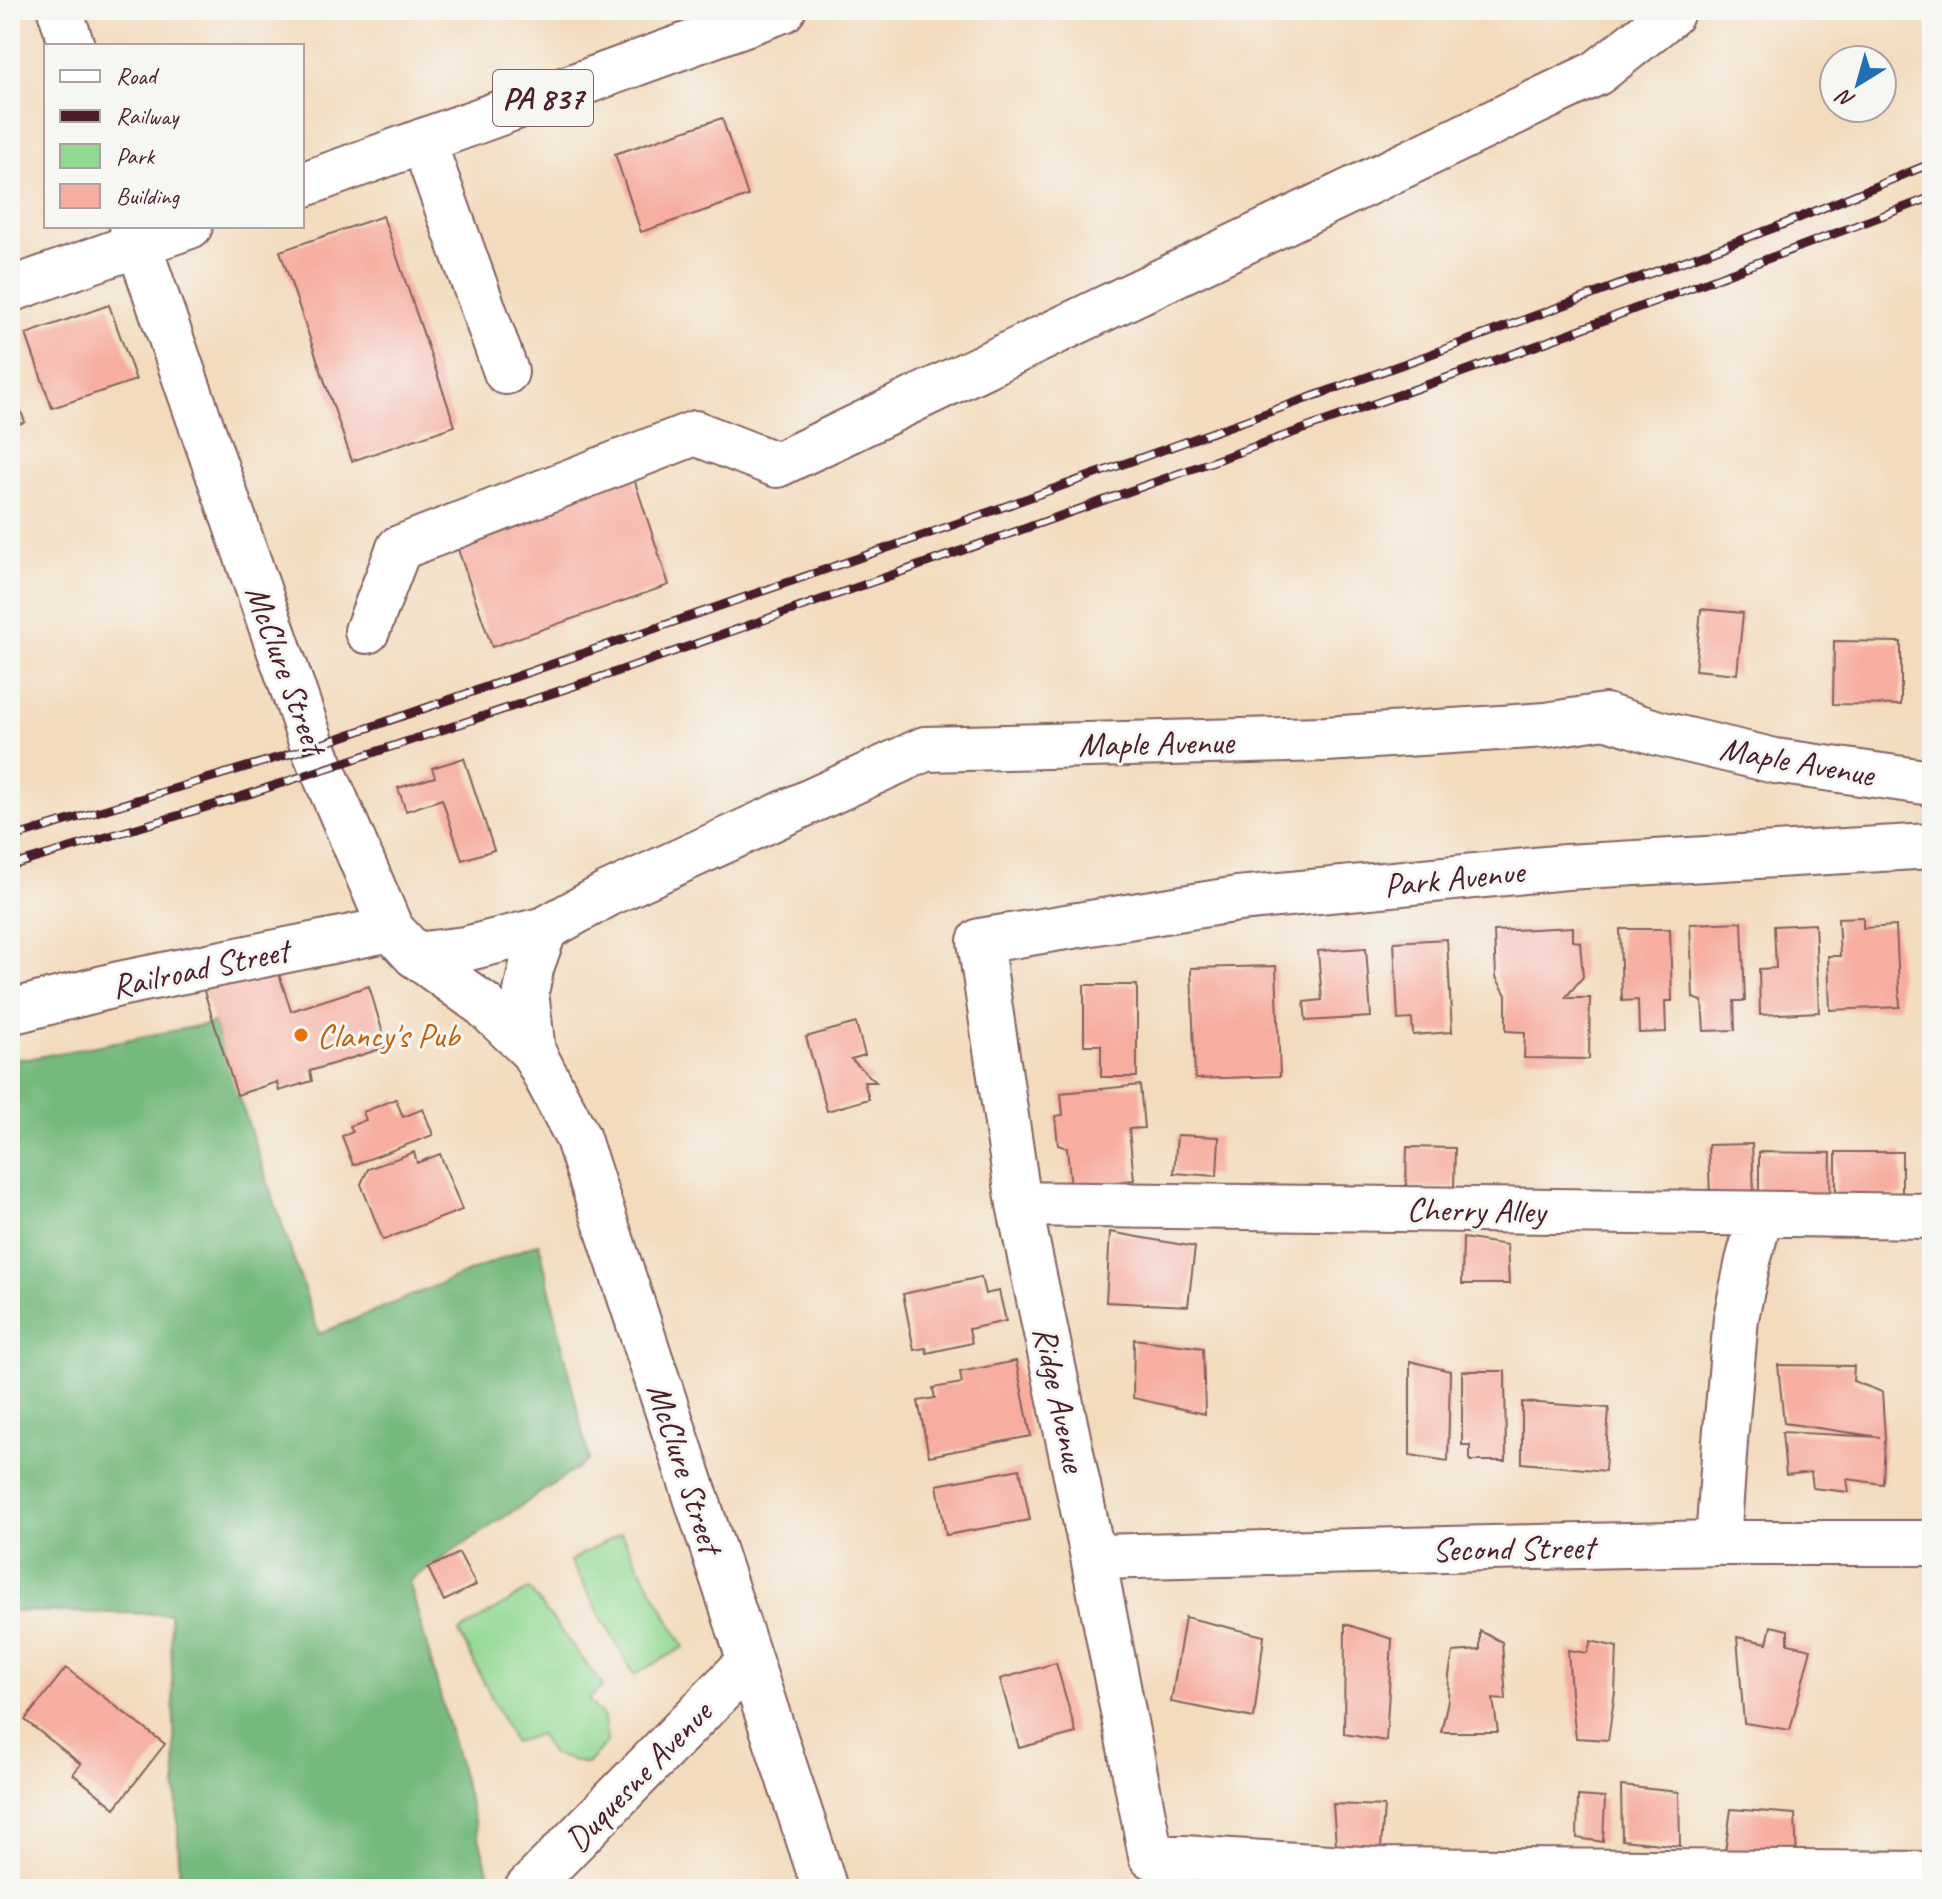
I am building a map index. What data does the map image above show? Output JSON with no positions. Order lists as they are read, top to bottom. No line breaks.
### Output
{"streets":{"street":["PA 837","McClure Street","Maple Avenue","Park Avenue","Railroad Street","Cherry Alley","Ridge Avenue","Second Street","Duquesne Avenue"]},"crossings":[["McClure Street","Maple Avenue"],["McClure Street","Railroad Street"],["McClure Street","Duquesne Avenue"],["Maple Avenue","Railroad Street"],["Park Avenue","Ridge Avenue"],["Cherry Alley","Ridge Avenue"],["Ridge Avenue","Second Street"]],"places":["Clancy's Pub"],"legend":["Road","Railway","Park","Building"],"north":"bottom left"}
